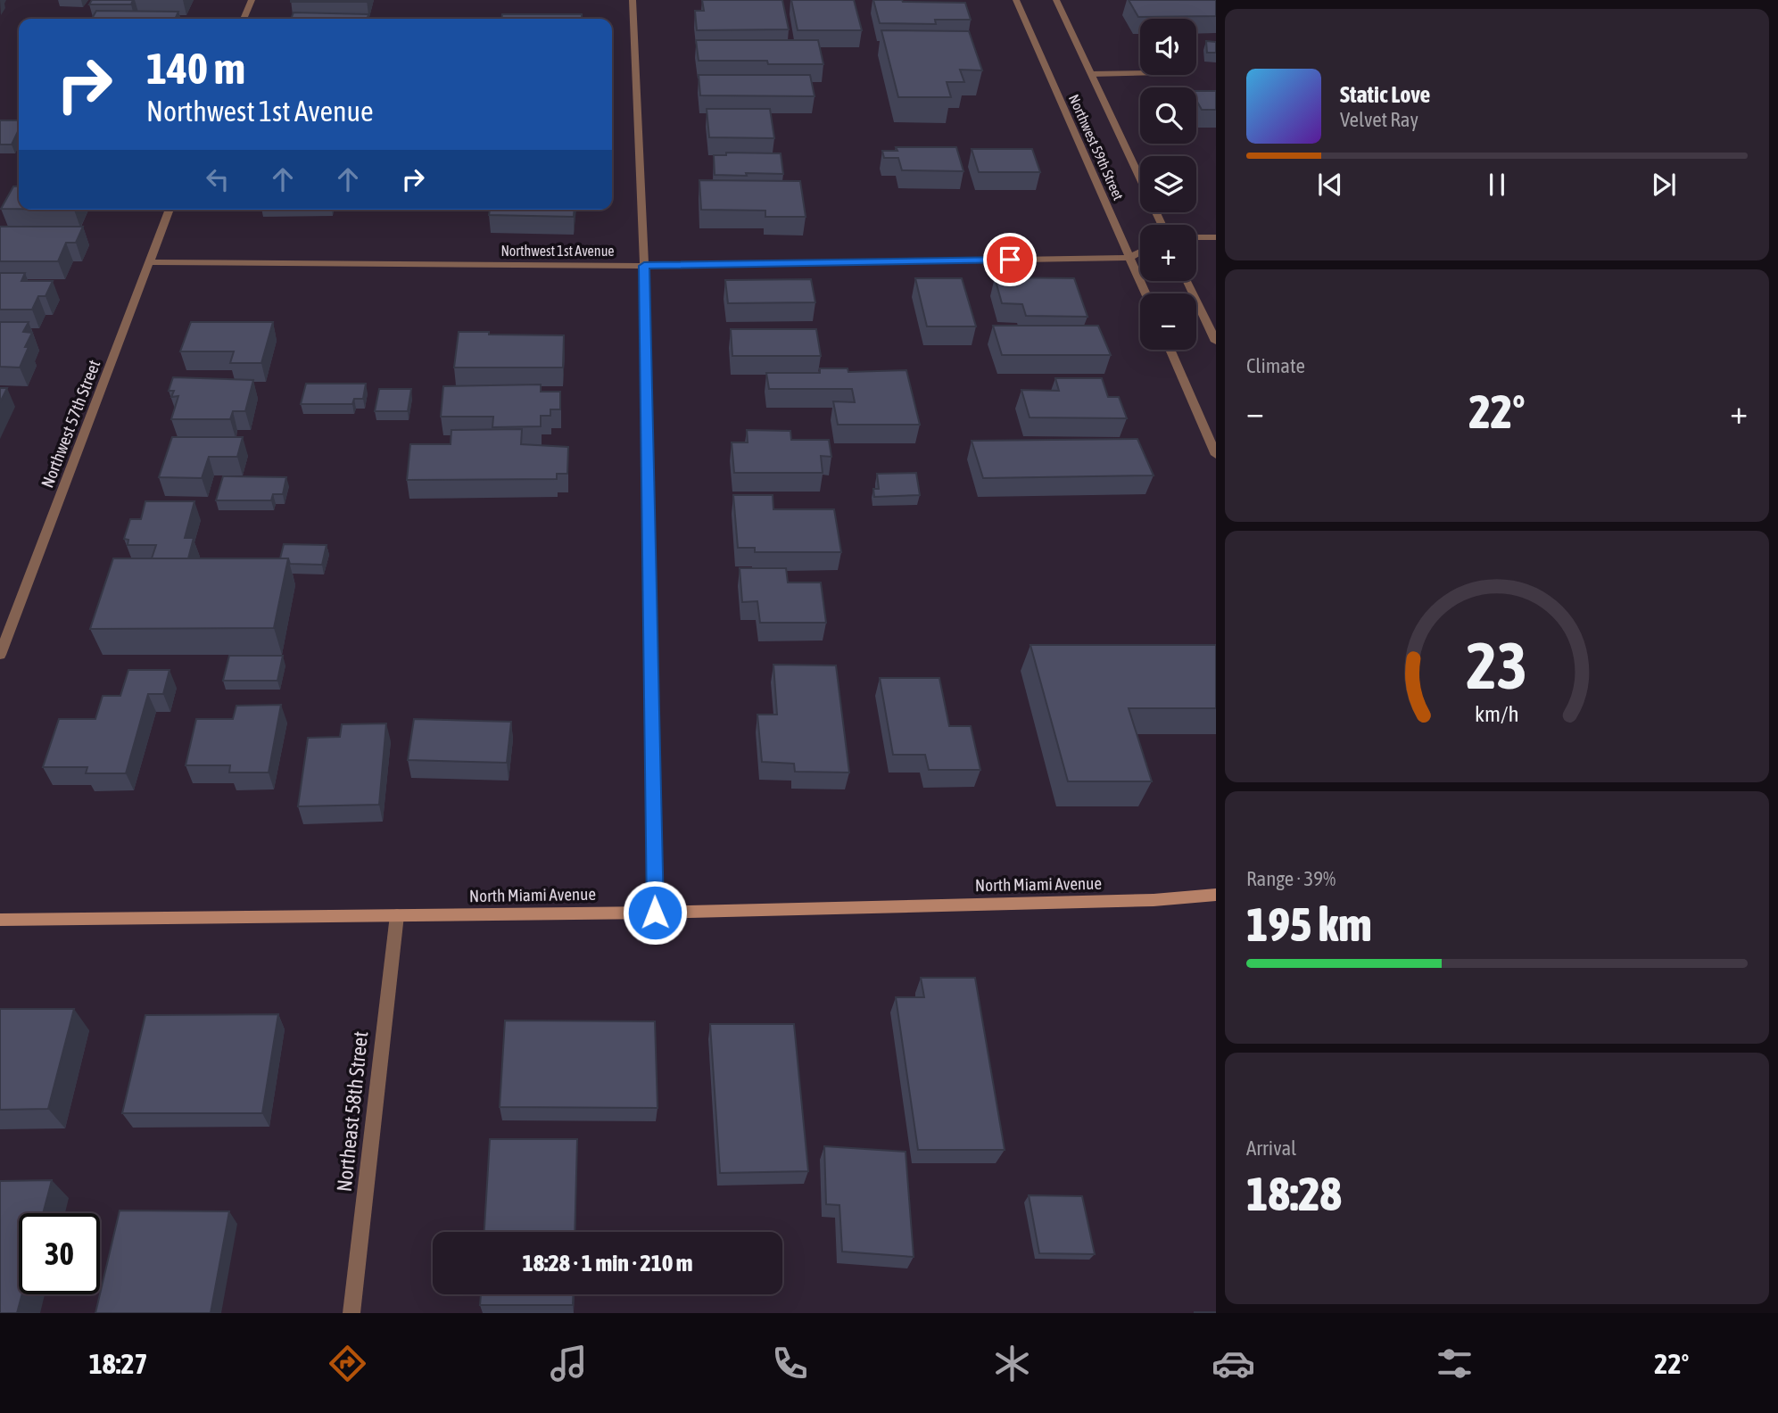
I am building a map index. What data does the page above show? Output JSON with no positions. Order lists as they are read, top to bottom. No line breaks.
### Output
{"streets":{"main road":["North Miami Avenue"],"street":["Northwest 59th Street","Northwest 1st Avenue","Northwest 57th Street","Northeast 58th Street"]},"crossings":[["Northwest 59th Street","Northwest 1st Avenue"],["Northwest 1st Avenue","Northwest 57th Street"],["North Miami Avenue","Northeast 58th Street"]],"page":{"map_buttons":["+","−"],"turn":["140 m","Northwest 1st Avenue"],"song":["Static Love","Velvet Ray"],"tile":["Climate",["Range · 39%","195 km"],["Arrival","18:28"]],"heat":["−","22°","+"],"limit":"30","trip":"18:28 · 1 min · 210 m","tabs":["18:27","22°"],"gauge":["23","km/h"]}}
